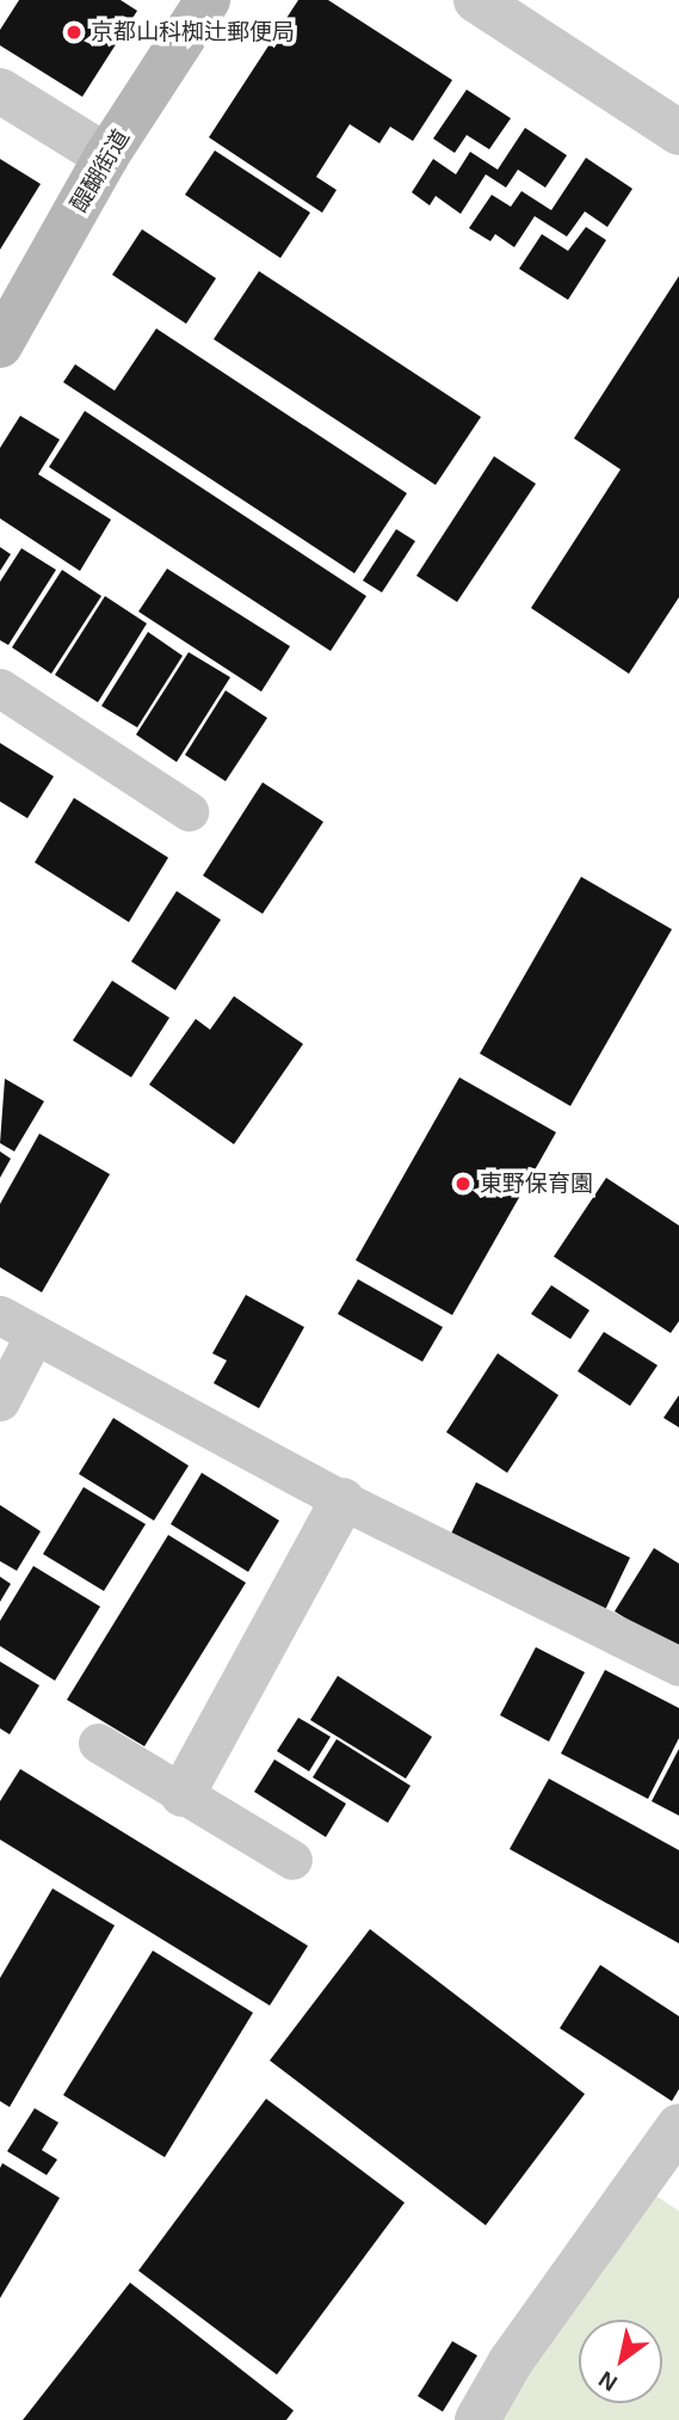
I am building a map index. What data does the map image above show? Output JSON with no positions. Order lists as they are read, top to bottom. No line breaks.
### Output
{"streets":{"main road":["醍醐街道"]},"places":["京都山科椥辻郵便局","東野保育園"],"north":"bottom left"}
